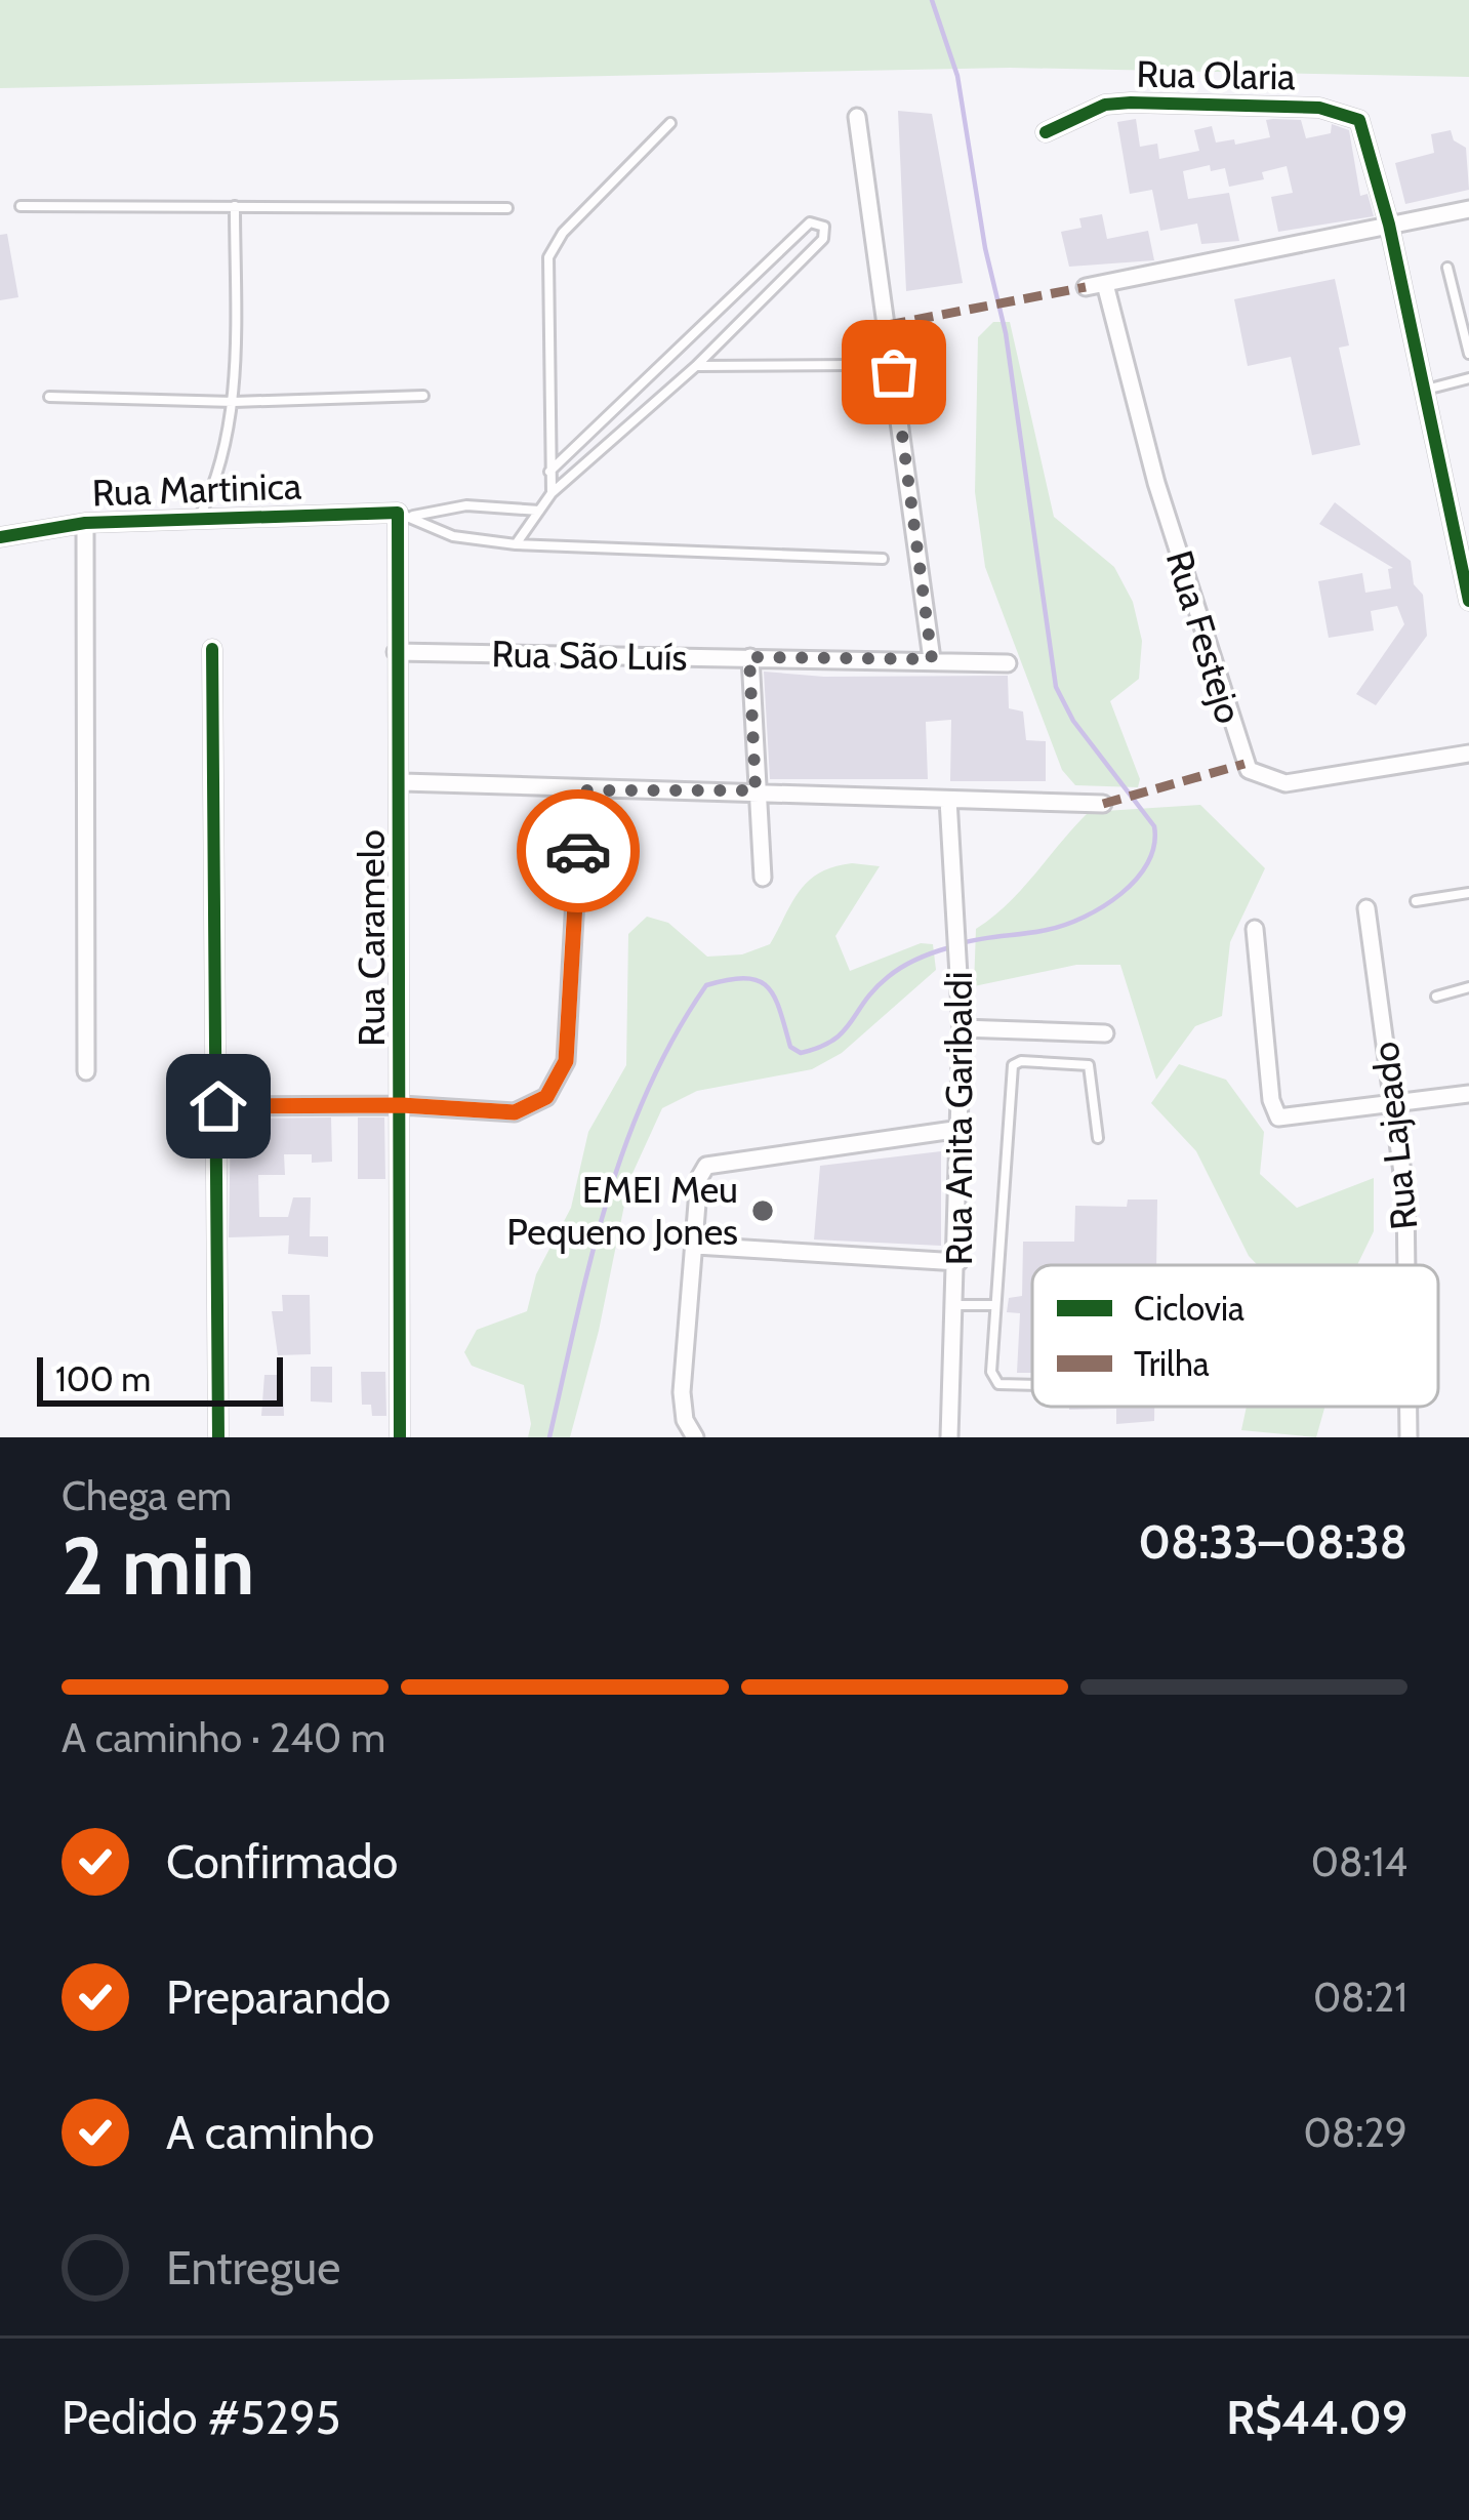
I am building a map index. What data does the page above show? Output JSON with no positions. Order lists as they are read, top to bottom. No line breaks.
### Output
{"streets":{"street":["Rua Olaria","Rua Martinica","Rua Festejo","Rua São Luís","Rua Caramelo","Rua Anita Garibaldi","Rua Lajeado"]},"crossings":[["Rua Martinica","Rua Caramelo"],["Rua São Luís","Rua Caramelo"]],"places":["EMEI Meu Pequeno Jones"],"legend":["Ciclovia","Trilha"],"scale_bar":"100 m","page":{"scale":"100 m","heading":["2 min","Chega em","08:33–08:38"],"panel":["Pedido #5295","R$44.09"],"bar":"A caminho · 240 m","list":[["Confirmado","08:14"],["Preparando","08:21"],["A caminho","08:29"],"Entregue"]}}
